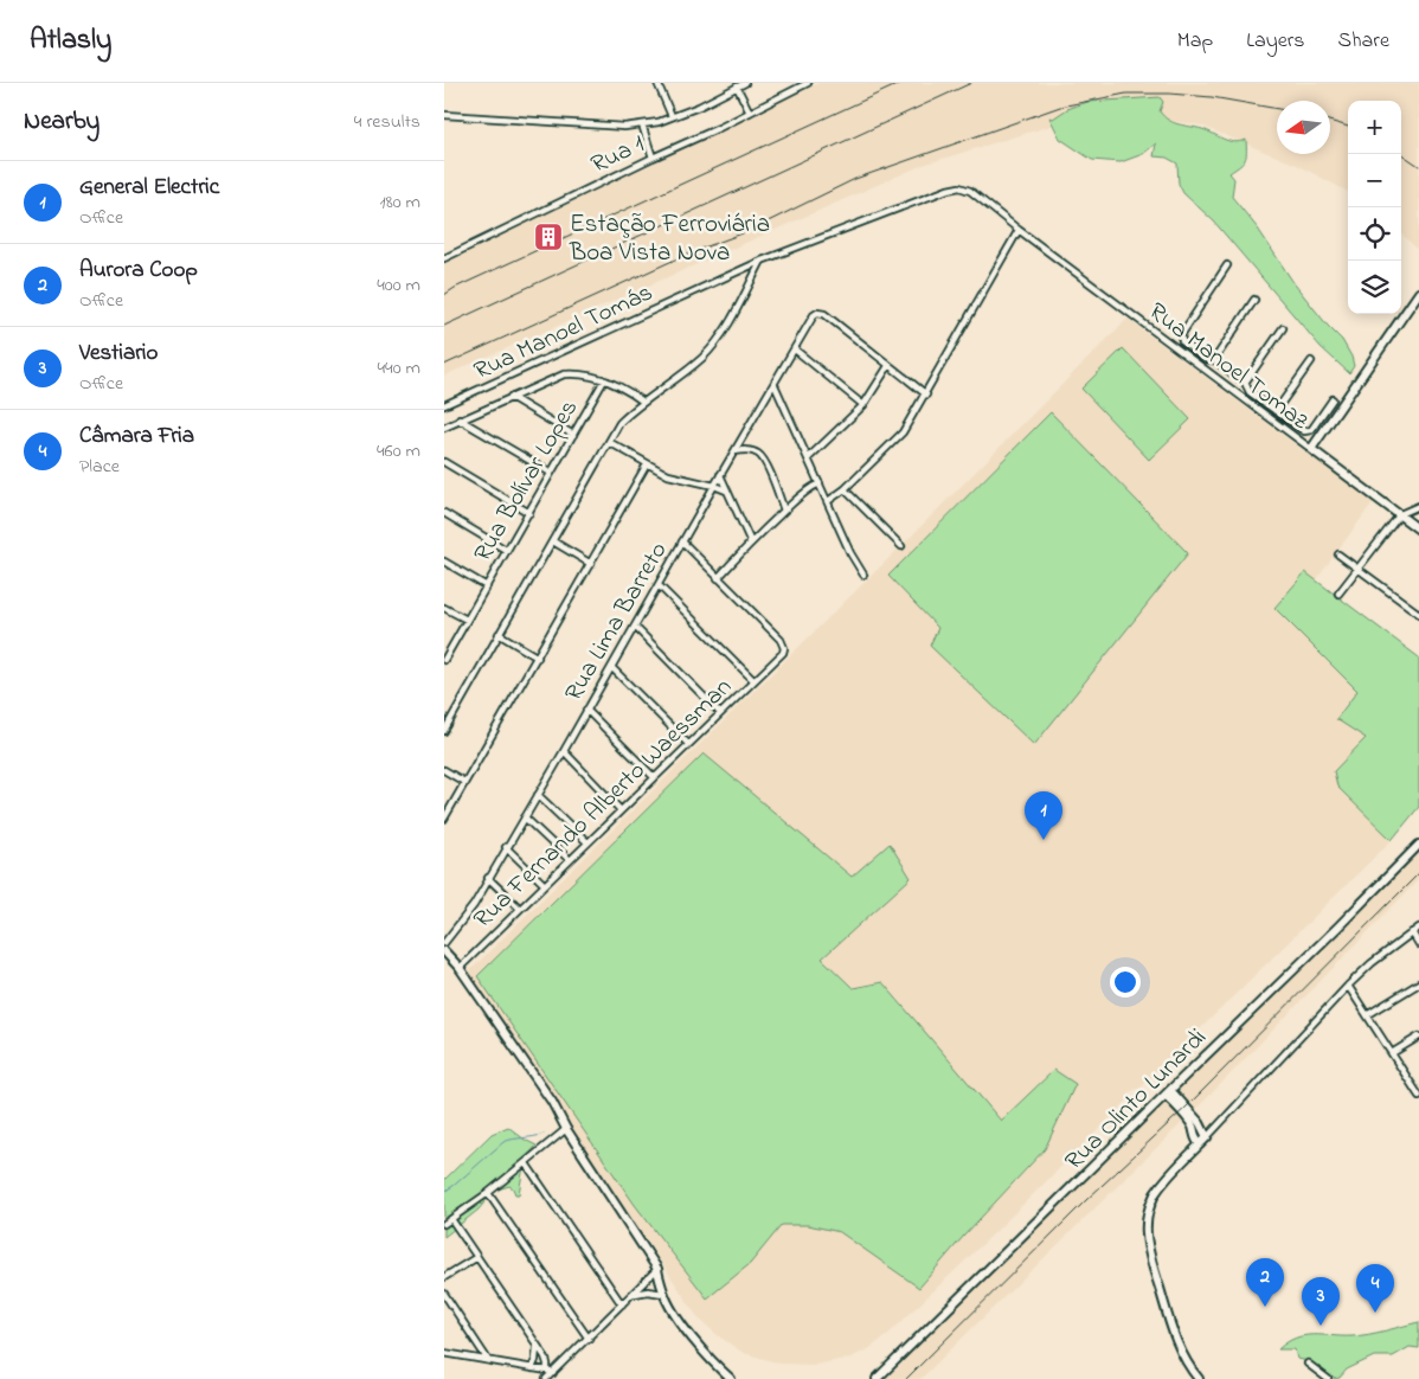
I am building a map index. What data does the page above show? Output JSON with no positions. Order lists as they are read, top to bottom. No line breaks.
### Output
{"streets":{"street":["Rua 1","Rua Manoel Tomás","Rua Manoel Tomaz","Rua Bolívar Lopes","Rua Lima Barreto","Rua Fernando Alberto Waessman","Rua Olinto Lunardi"]},"crossings":[["Rua Manoel Tomás","Rua Manoel Tomaz"]],"places":{"building":["Estação Ferroviária Boa Vista Nova"]},"north":"left","page":{"header":"Atlasly","nav":["Map","Layers","Share"],"heading":["Nearby","4 results"],"map_buttons":["+","−"],"list":[{"mark":"1","name":"General Electric","note":"Office","value":"180 m"},{"mark":"2","name":"Aurora Coop","note":"Office","value":"400 m"},{"mark":"3","name":"Vestiario","note":"Office","value":"440 m"},{"mark":"4","name":"Câmara Fria","note":"Place","value":"460 m"}],"pins":["1","2","4","3"]}}
